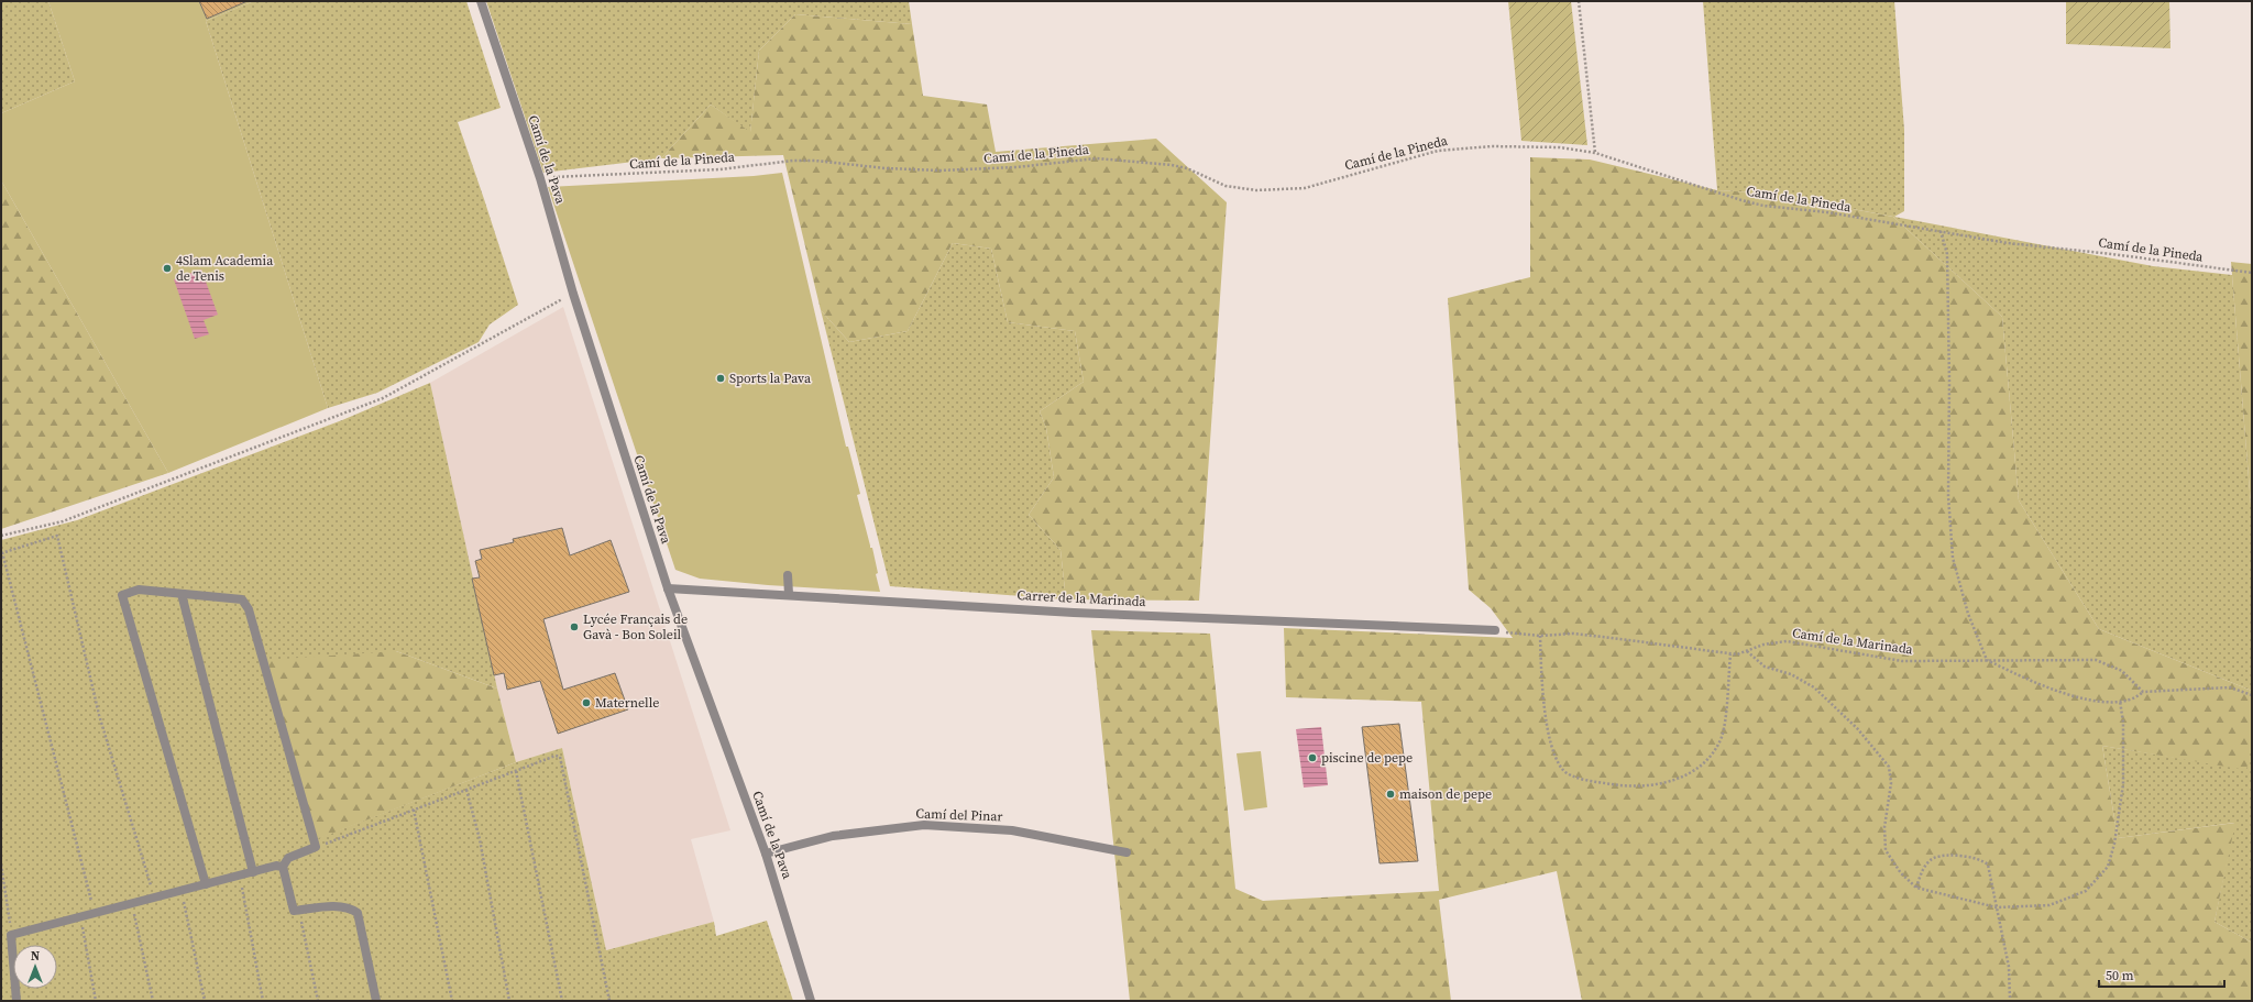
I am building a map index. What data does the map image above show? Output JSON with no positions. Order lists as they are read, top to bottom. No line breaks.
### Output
{"streets":{"street":["Camí de la Pava","Carrer de la Marinada","Camí del Pinar"],"path":["Camí de la Pineda","Camí de la Marinada"]},"crossings":[["Camí de la Pineda","Camí de la Pava"],["Camí de la Pava","Carrer de la Marinada"],["Camí de la Pava","Camí del Pinar"],["Carrer de la Marinada","Camí de la Marinada"]],"places":["4Slam Academia de Tenis","Sports la Pava","Lycée Français de Gavà - Bon Soleil","Maternelle","piscine de pepe","maison de pepe"],"scale_bar":"50 m","north":"top"}
